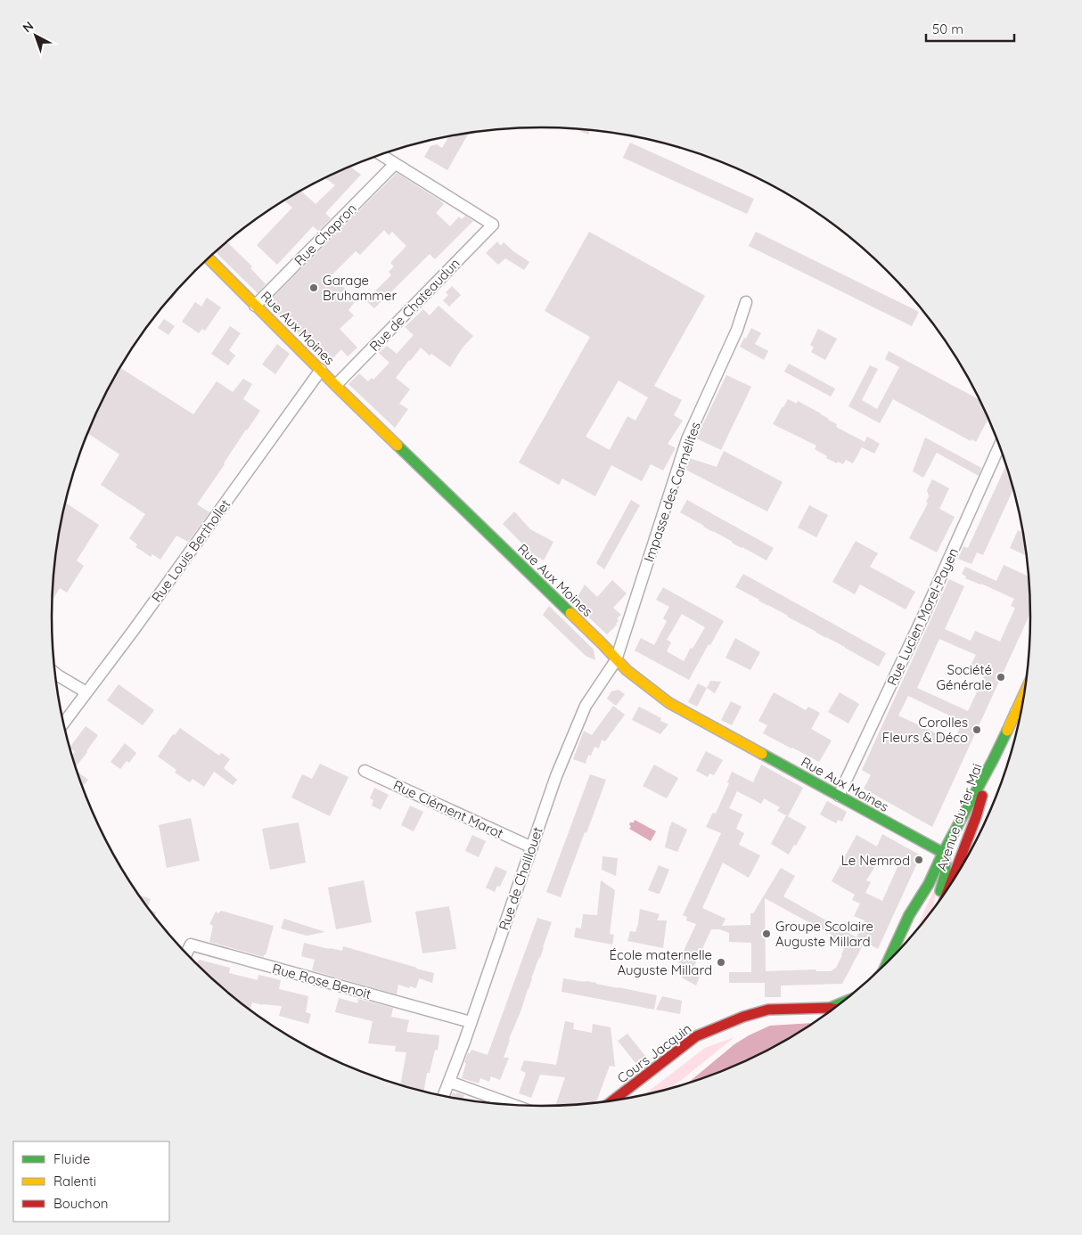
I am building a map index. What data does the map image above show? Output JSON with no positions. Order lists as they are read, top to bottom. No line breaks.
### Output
{"streets":{"street":["Rue Chapron","Rue de Chateaudun","Rue Aux Moines","Impasse des Carmélites","Rue Louis Berthollet","Rue Lucien Morel-Payen","Rue Clément Marot","Avenue du 1er Mai","Rue de Chaillouet","Rue Rose Benoit","Cours Jacquin"]},"crossings":[["Rue Chapron","Rue de Chateaudun"],["Rue Chapron","Rue Aux Moines"],["Rue de Chateaudun","Rue Aux Moines"],["Rue Aux Moines","Impasse des Carmélites"],["Rue Aux Moines","Rue Louis Berthollet"],["Rue Aux Moines","Rue Lucien Morel-Payen"],["Rue Aux Moines","Avenue du 1er Mai"],["Rue Aux Moines","Rue de Chaillouet"],["Impasse des Carmélites","Rue de Chaillouet"],["Rue Clément Marot","Rue de Chaillouet"],["Rue de Chaillouet","Rue Rose Benoit"]],"places":["Garage Bruhammer","Société Générale","Corolles Fleurs & Déco","Le Nemrod","Groupe Scolaire Auguste Millard","École maternelle Auguste Millard"],"legend":["Fluide","Ralenti","Bouchon"],"scale_bar":"50 m","north":"top left"}
